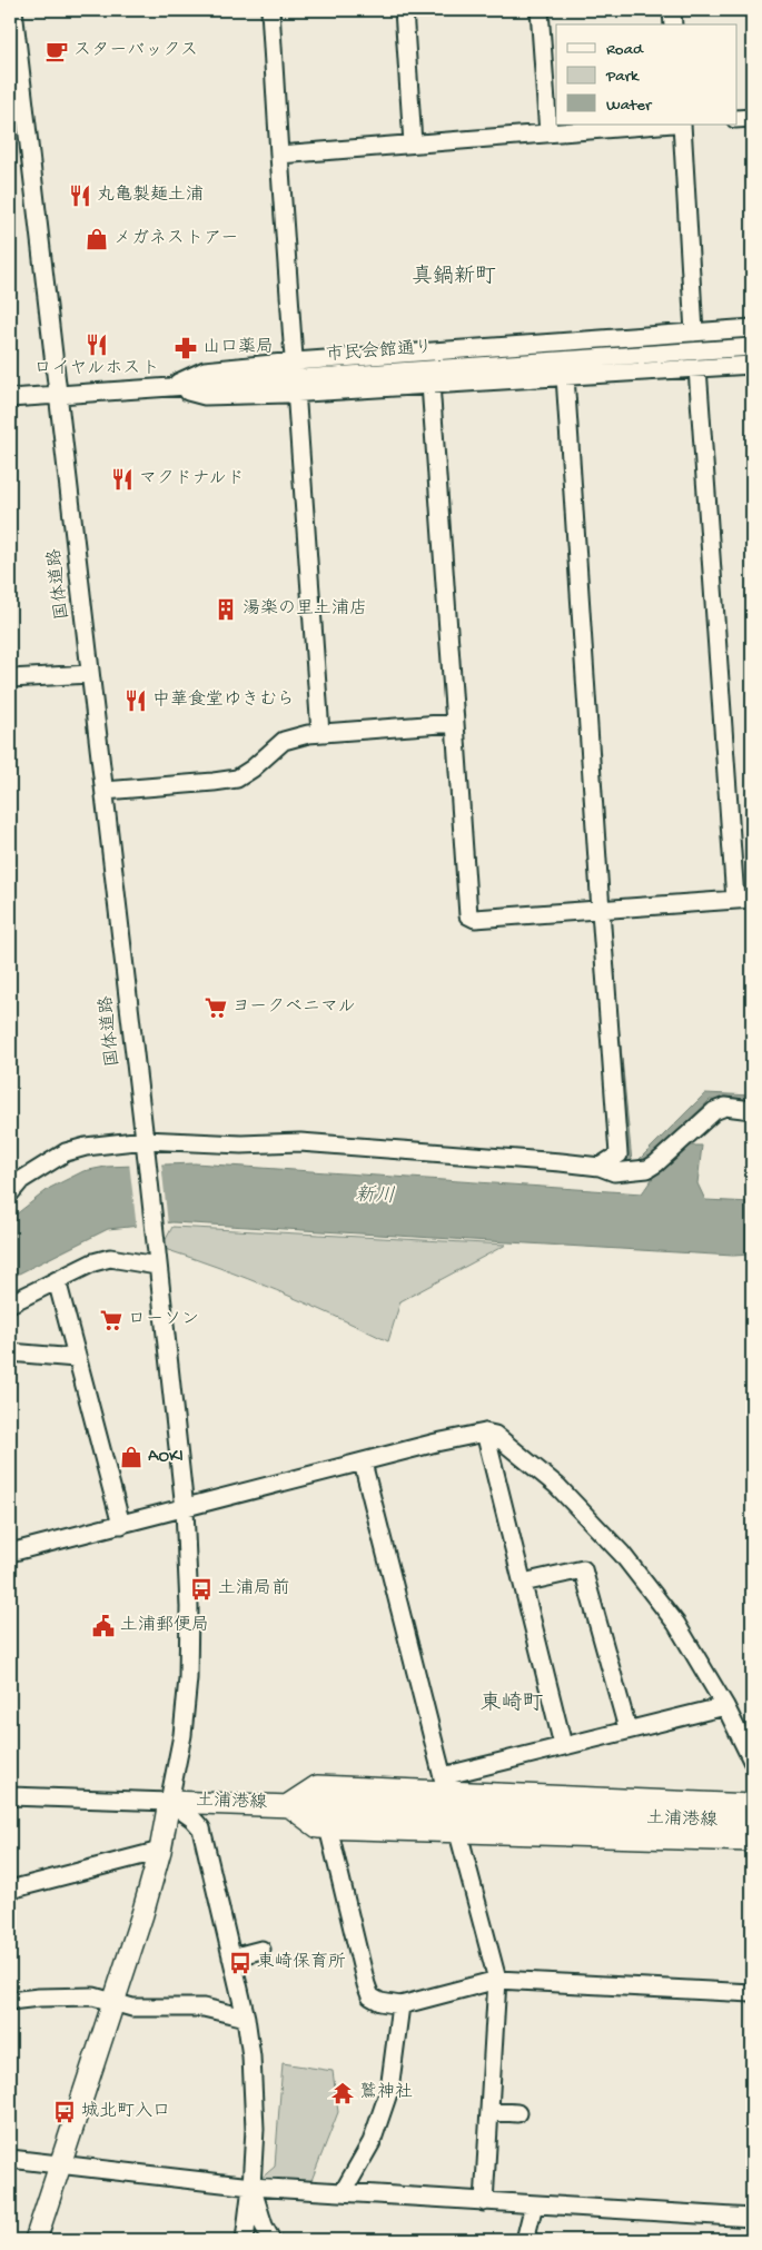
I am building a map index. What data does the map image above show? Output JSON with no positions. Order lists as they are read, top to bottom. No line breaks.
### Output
{"streets":{"main road":["土浦港線"],"street":["市民会館通り","国体道路"]},"crossings":[["市民会館通り","国体道路"],["国体道路","土浦港線"]],"districts":["真鍋新町","東崎町"],"water":["新川"],"places":{"cafe":["スターバックス"],"restaurant":["丸亀製麺土浦","ロイヤルホスト","マクドナルド","中華食堂ゆきむら"],"shop":["メガネストアー","AOKI"],"pharmacy":["山口薬局"],"building":["湯楽の里土浦店"],"supermarket":["ヨークベニマル","ローソン"],"bus stop":["土浦局前","東崎保育所","城北町入口"],"public building":["土浦郵便局"],"temple":["鷲神社"]},"legend":["Road","Park","Water"]}
